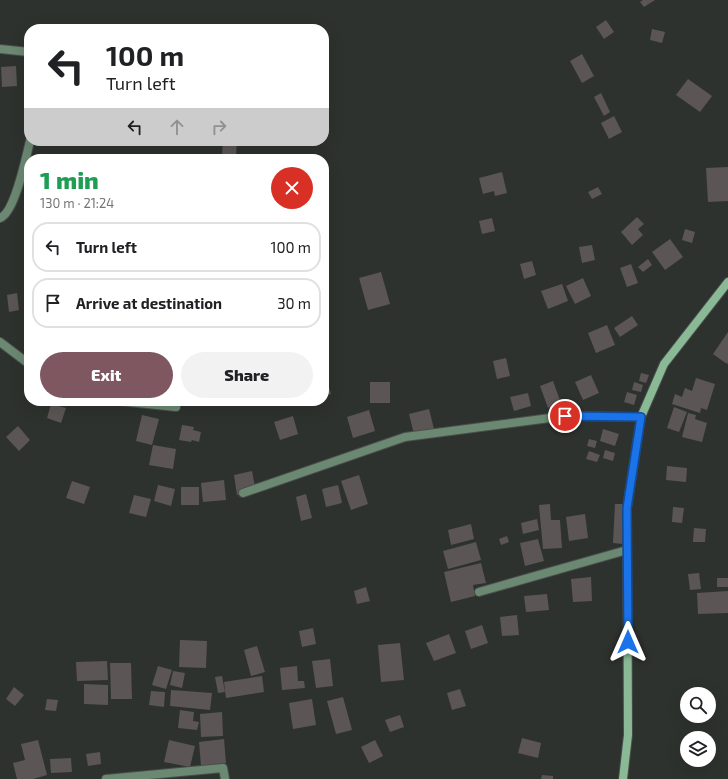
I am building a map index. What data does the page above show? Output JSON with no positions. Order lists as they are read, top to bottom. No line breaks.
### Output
{"page":{"turn":["100 m","Turn left"],"heading":["1 min","130 m · 21:24"],"list":[{"name":"Turn left","value":"100 m"},{"name":"Arrive at destination","value":"30 m"}],"buttons":["Exit","Share"]}}
